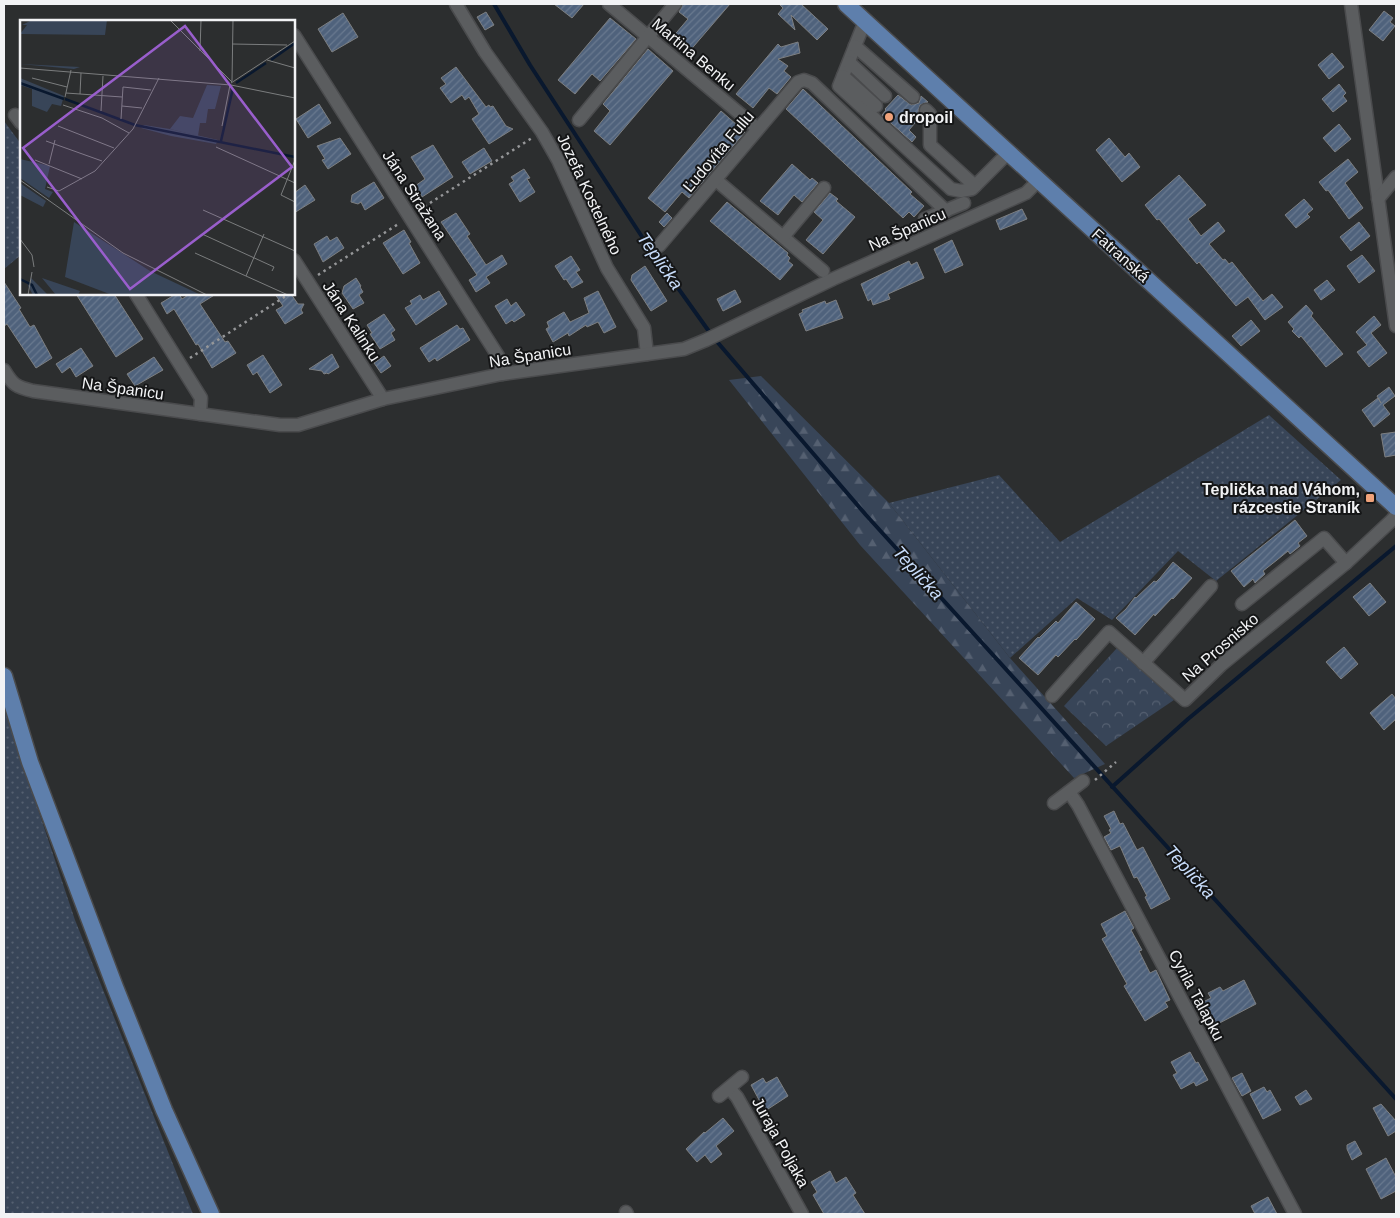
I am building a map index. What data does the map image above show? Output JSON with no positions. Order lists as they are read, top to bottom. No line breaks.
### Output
{"streets":{"main road":["Fatranská"],"street":["Martina Benku","Ľudovíta Fullu","Jozefa Kostelného","Jána Stražana","Na Španicu","Jána Kalinku","Na Prosnisko","Cyrila Talapku","Juraja Poljaka"]},"crossings":[["Martina Benku","Ľudovíta Fullu"],["Jozefa Kostelného","Na Španicu"],["Jána Stražana","Na Španicu"],["Na Španicu","Fatranská"],["Na Španicu","Jána Kalinku"]],"water":["Teplička"],"places":{"other":["dropoil"],"transit":["Teplička nad Váhom, rázcestie Straník"]}}
